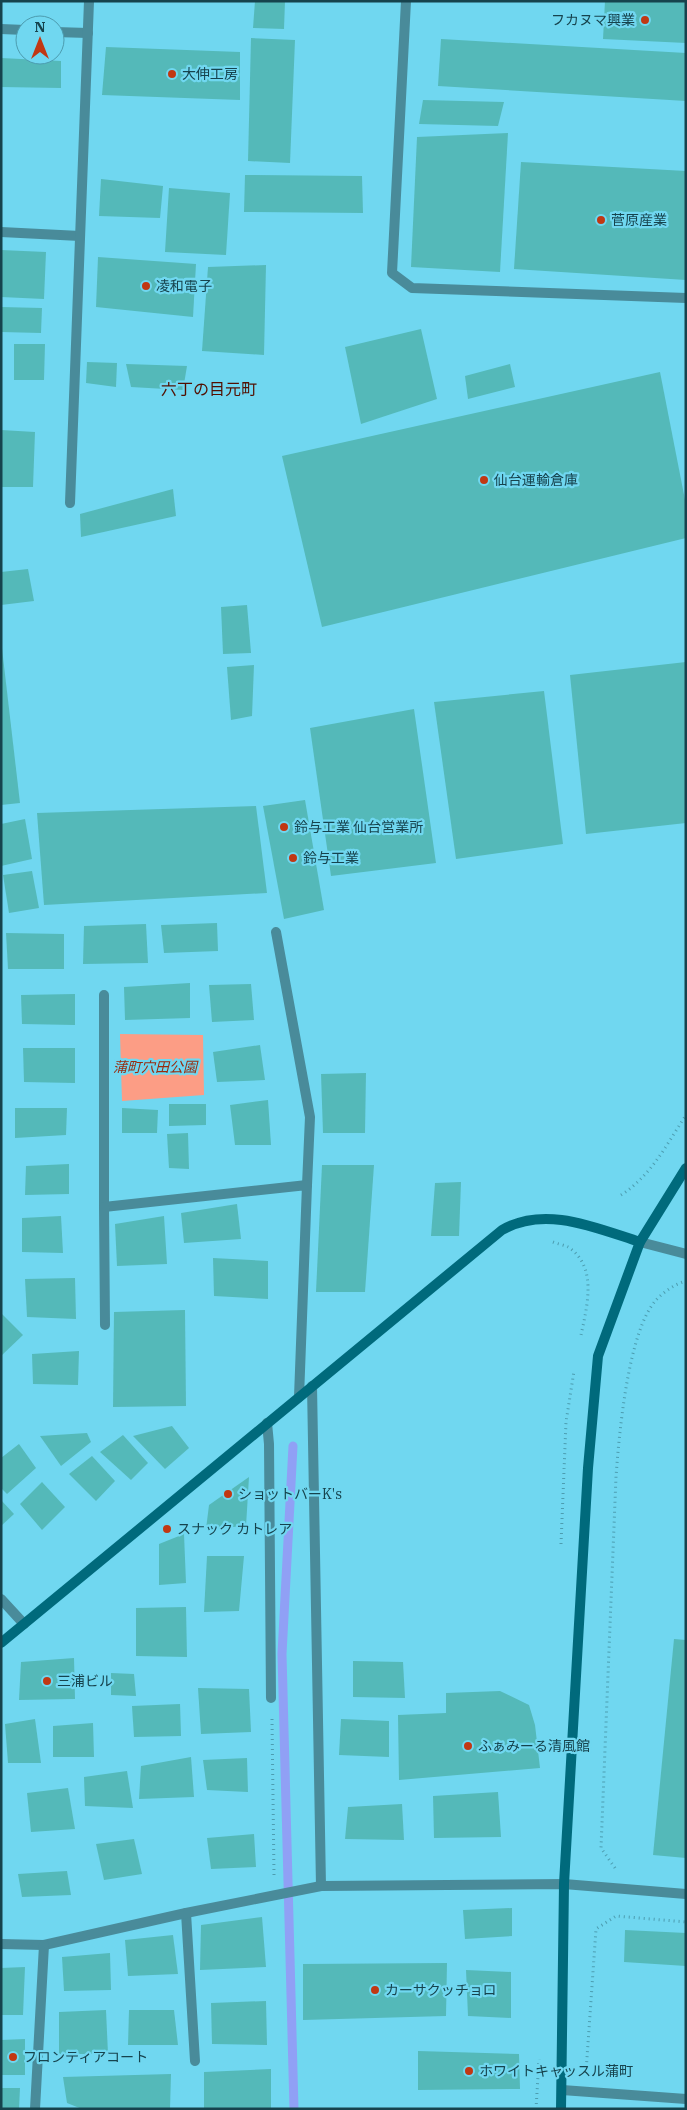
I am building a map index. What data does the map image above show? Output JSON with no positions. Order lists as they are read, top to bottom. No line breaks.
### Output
{"districts":["六丁の目元町"],"parks":["蒲町穴田公園"],"places":["フカヌマ興業","大伸工房","菅原産業","凌和電子","仙台運輸倉庫","鈴与工業 仙台営業所","鈴与工業","ショットバーK's","スナック カトレア","三浦ビル","ふぁみーる清風館","カーサクッチョロ","フロンティアコート","ホワイトキャッスル蒲町"],"north":"top"}
